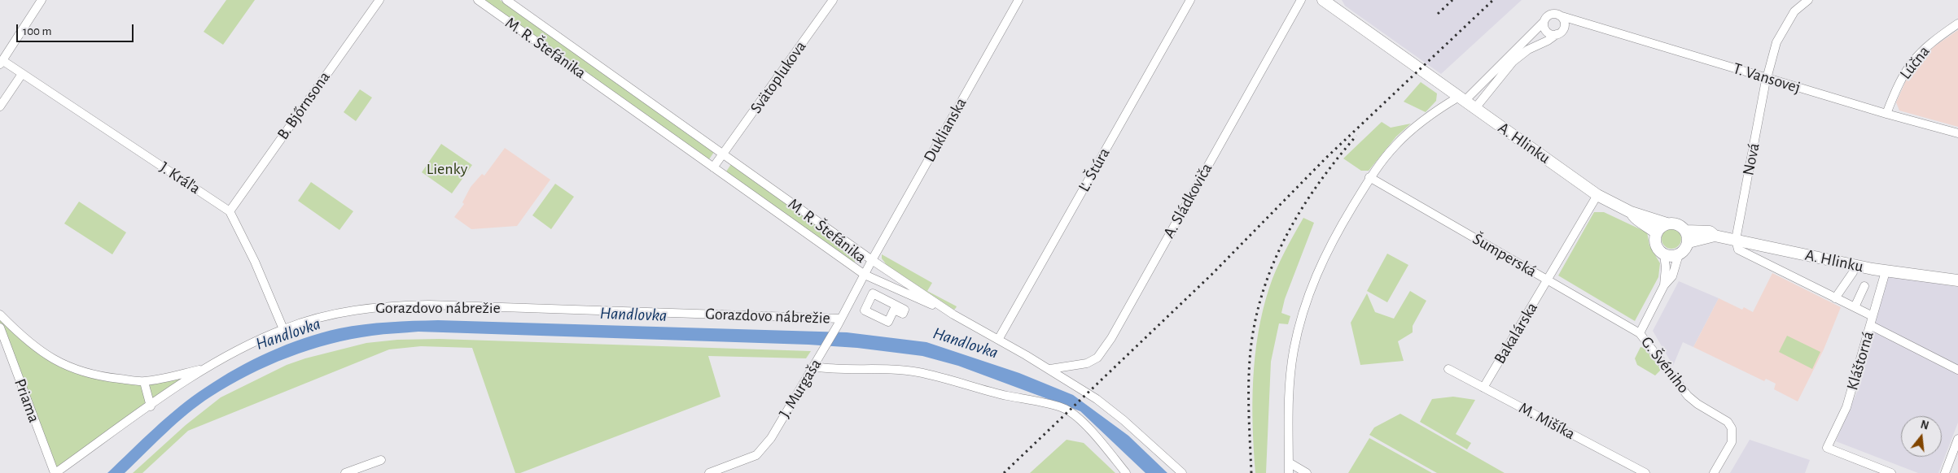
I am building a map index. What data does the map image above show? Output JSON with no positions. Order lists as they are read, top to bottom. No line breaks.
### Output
{"streets":{"street":["M. R. Štefánika","Lúčna","Svätoplukova","T. Vansovej","B. Bjőrnsona","Duklianska","A. Hlinku","Nová","Ľ. Štúra","J. Kráľa","A. Sládkoviča","Šumperská","Gorazdovo nábrežie","Bakalárska","Kláštorná","G. Švéniho","J. Murgaša","Priama","M. Mišíka"]},"crossings":[["M. R. Štefánika","Svätoplukova"],["M. R. Štefánika","Duklianska"],["M. R. Štefánika","J. Murgaša"],["Lúčna","T. Vansovej"],["T. Vansovej","Nová"],["B. Bjőrnsona","J. Kráľa"],["A. Hlinku","Nová"],["A. Hlinku","Bakalárska"],["A. Hlinku","Kláštorná"],["A. Hlinku","G. Švéniho"],["J. Kráľa","Gorazdovo nábrežie"],["Šumperská","Bakalárska"],["Šumperská","G. Švéniho"],["Gorazdovo nábrežie","J. Murgaša"],["Gorazdovo nábrežie","Priama"],["Bakalárska","M. Mišíka"]],"water":["Handlovka"],"parks":["Lienky"],"scale_bar":"100 m","north":"top"}
